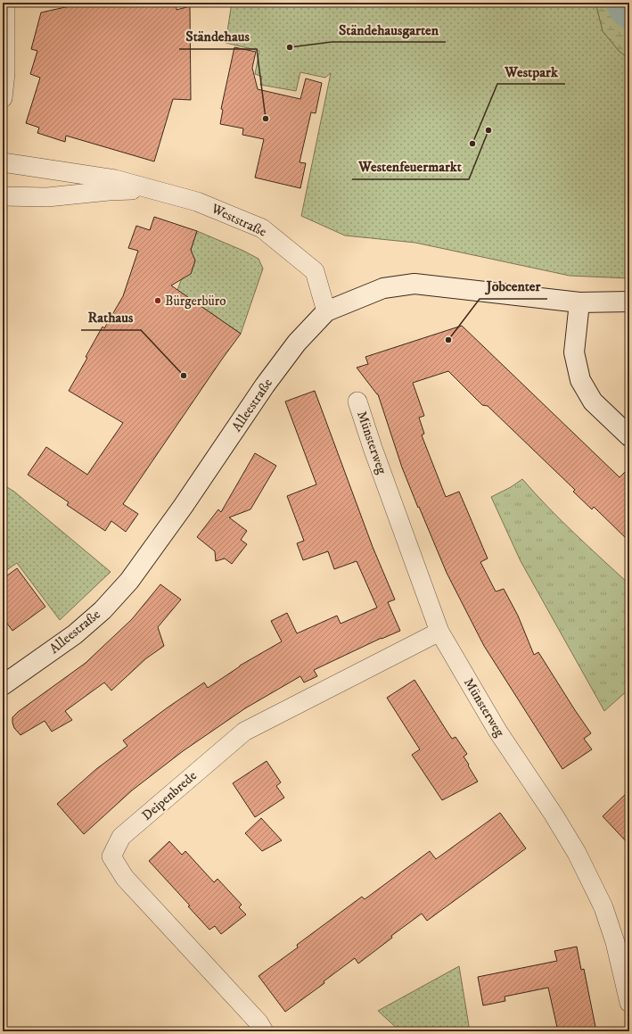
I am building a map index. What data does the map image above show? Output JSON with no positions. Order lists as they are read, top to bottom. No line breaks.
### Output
{"streets":{"main road":["Alleestraße"],"street":["Weststraße","Münsterweg","Deipenbrede"]},"crossings":[["Weststraße","Alleestraße"],["Münsterweg","Deipenbrede"]],"places":["Ständehausgarten","Ständehaus","Westenfeuermarkt","Westpark","Bürgerbüro","Jobcenter","Rathaus"]}
